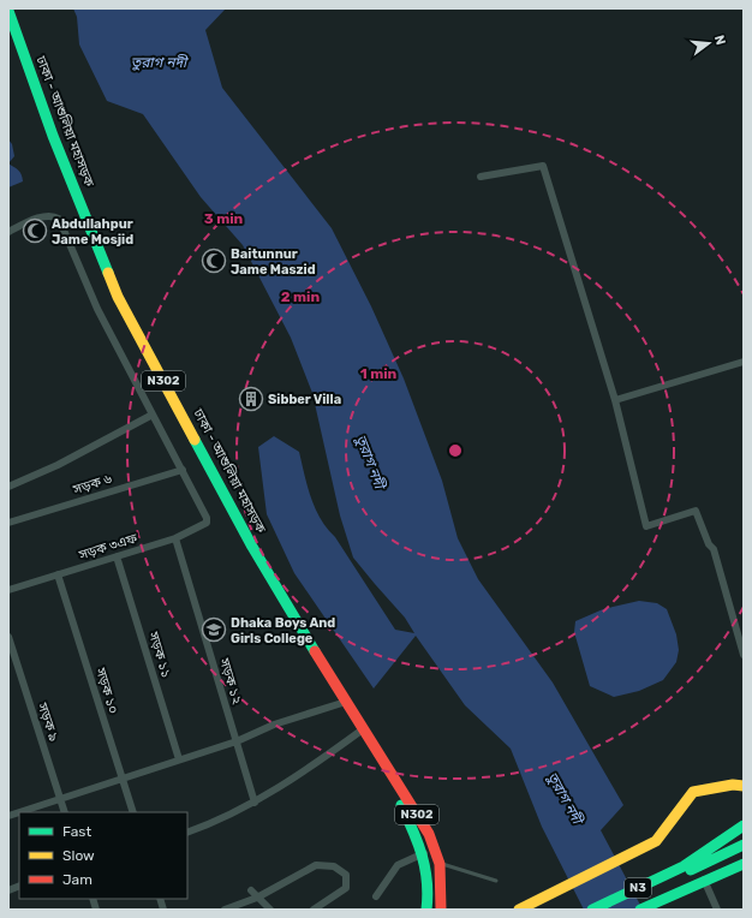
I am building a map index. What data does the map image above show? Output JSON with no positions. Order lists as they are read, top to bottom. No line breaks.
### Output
{"streets":{"highway":["ঢাকা - আশুলিয়া মহাসড়ক","N302","N3"],"street":["সড়ক ৬","সড়ক ৩এফ","সড়ক ১১","সড়ক ১২","সড়ক ১০","সড়ক ৯"]},"crossings":[["ঢাকা - আশুলিয়া মহাসড়ক","N302"],["সড়ক ৬","সড়ক ৩এফ"],["সড়ক ৩এফ","সড়ক ১১"],["সড়ক ৩এফ","সড়ক ১২"],["সড়ক ৩এফ","সড়ক ১০"]],"water":["তুরাগ নদী"],"places":{"mosque":["Abdullahpur Jame Mosjid","Baitunnur Jame Maszid"],"building":["Sibber Villa"],"school or university":["Dhaka Boys And Girls College"]},"legend":["Fast","Slow","Jam"],"north":"right","rings":["3 min","2 min","1 min"]}
